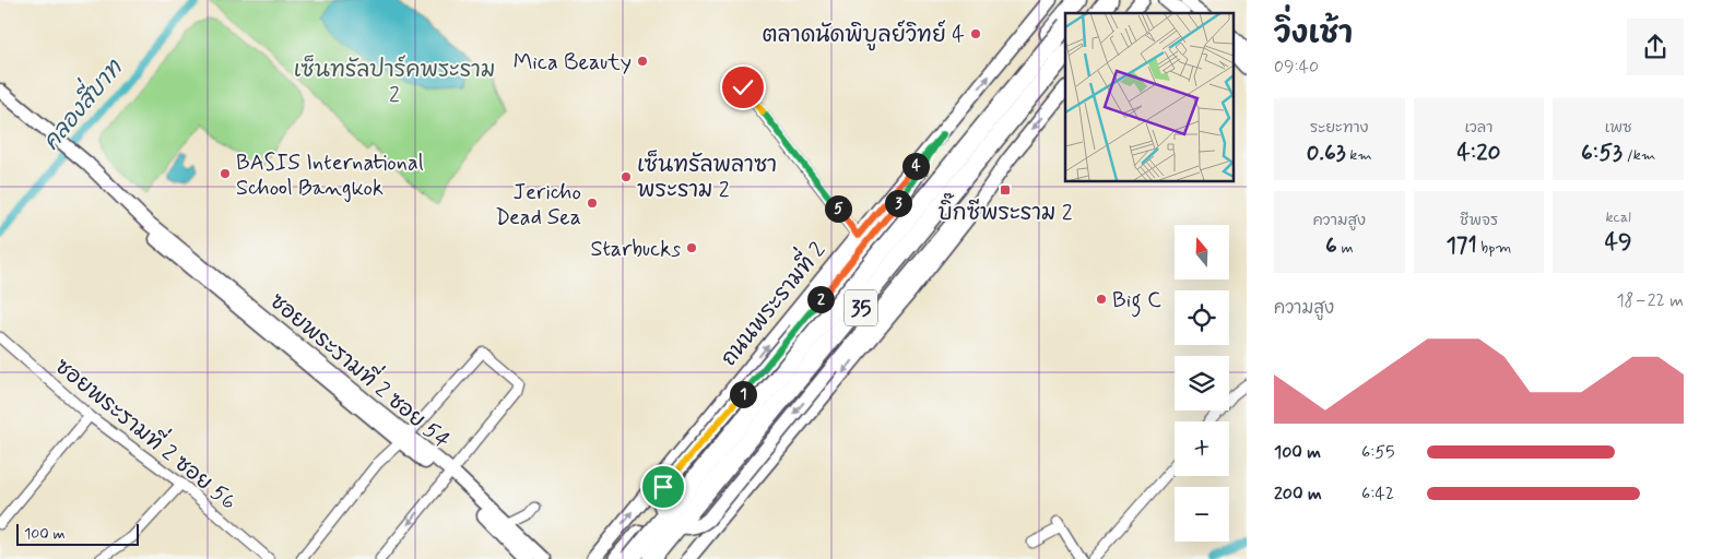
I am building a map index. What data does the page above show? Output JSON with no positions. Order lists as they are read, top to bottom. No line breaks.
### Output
{"streets":{"highway":["ถนนพระรามที่ 2","35"],"main road":["ซอยพระรามที่ 2 ซอย 54"],"street":["ซอยพระรามที่ 2 ซอย 56"]},"water":["คลองสี่บาท"],"parks":["เซ็นทรัลปาร์คพระราม 2"],"places":{"other":["ตลาดนัดพิบูลย์วิทย์ 4","Mica Beauty","BASIS International School Bangkok","เซ็นทรัลพลาซา พระราม 2","Jericho Dead Sea","Starbucks","Big C"],"transit":["บิ๊กซีพระราม 2"]},"scale_bar":"100 m","north":"top","page":{"heading":["วิ่งเช้า","09:40"],"stats":[["ระยะทาง","0.63 km"],["เวลา","4:20"],["เพซ","6:53 /km"],["ความสูง","6 m"],["ชีพจร","171 bpm"],["kcal","49"]],"pins":["4","3","5","2","1"],"map_buttons":["+","−"],"chart":["ความสูง","18–22 m"],"list":[{"name":"100 m","note":"6:55"},{"name":"200 m","note":"6:42"}],"scale":"100 m"}}
